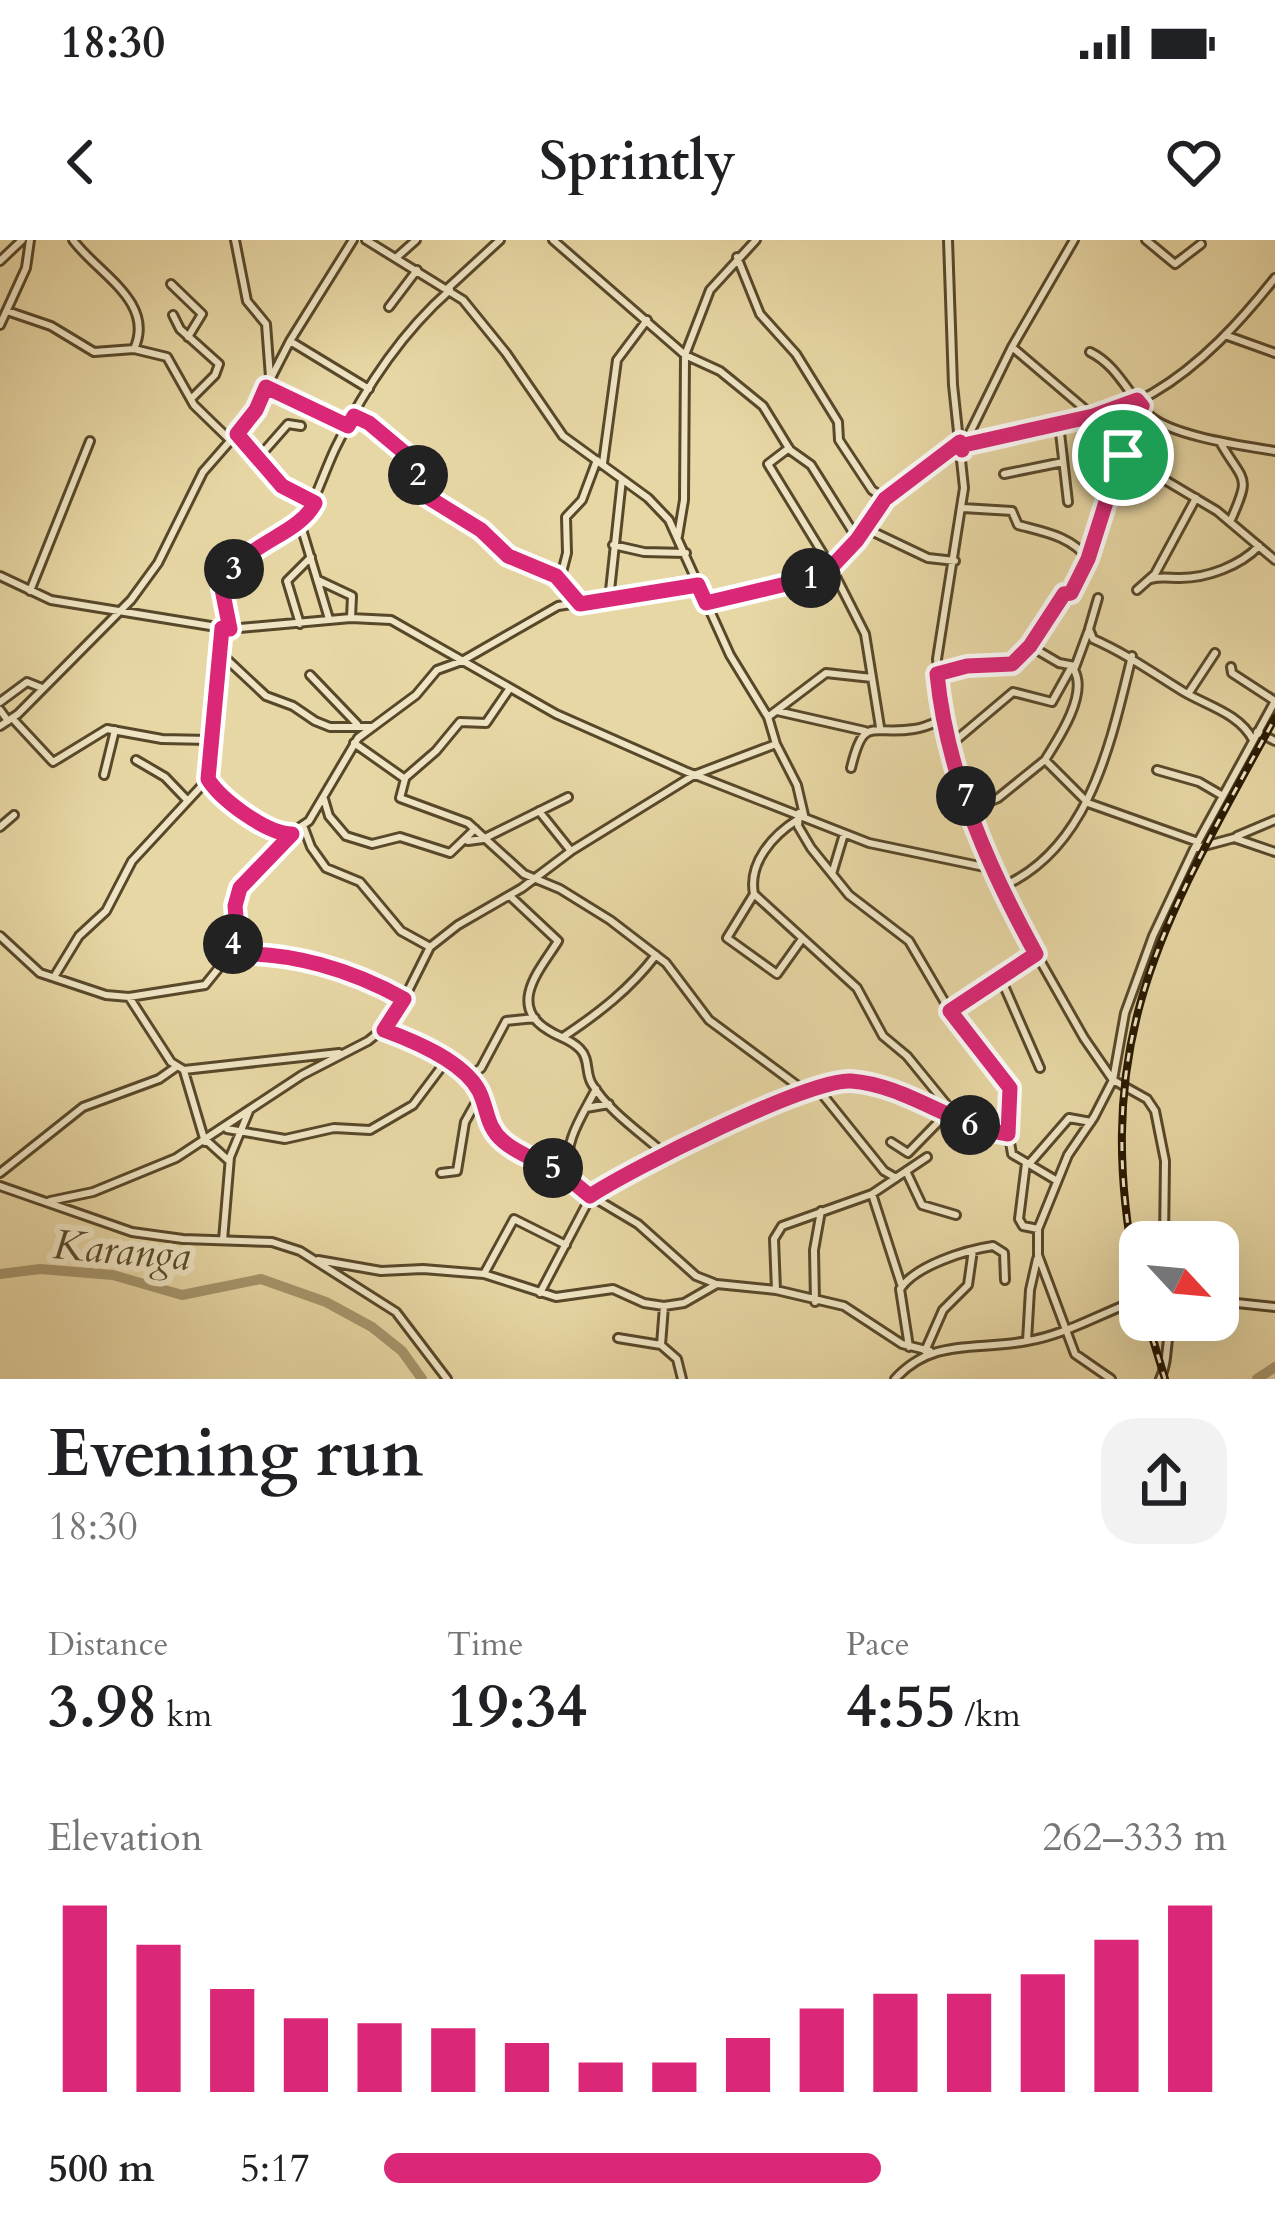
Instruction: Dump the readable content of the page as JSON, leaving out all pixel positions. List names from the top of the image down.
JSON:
{
  "water": ["Karanga"],
  "north": "bottom right",
  "page": {
    "status": "18:30",
    "header": "Sprintly",
    "pins": [
      "2",
      "3",
      "1",
      "7",
      "4",
      "6",
      "5"
    ],
    "heading": ["Evening run", "18:30"],
    "stats": [
      ["Distance", "3.98 km"],
      ["Time", "19:34"],
      ["Pace", "4:55 /km"]
    ],
    "chart": ["Elevation", "262–333 m"],
    "list": [
      {
        "name": "500 m",
        "note": "5:17"
      }
    ]
  }
}
